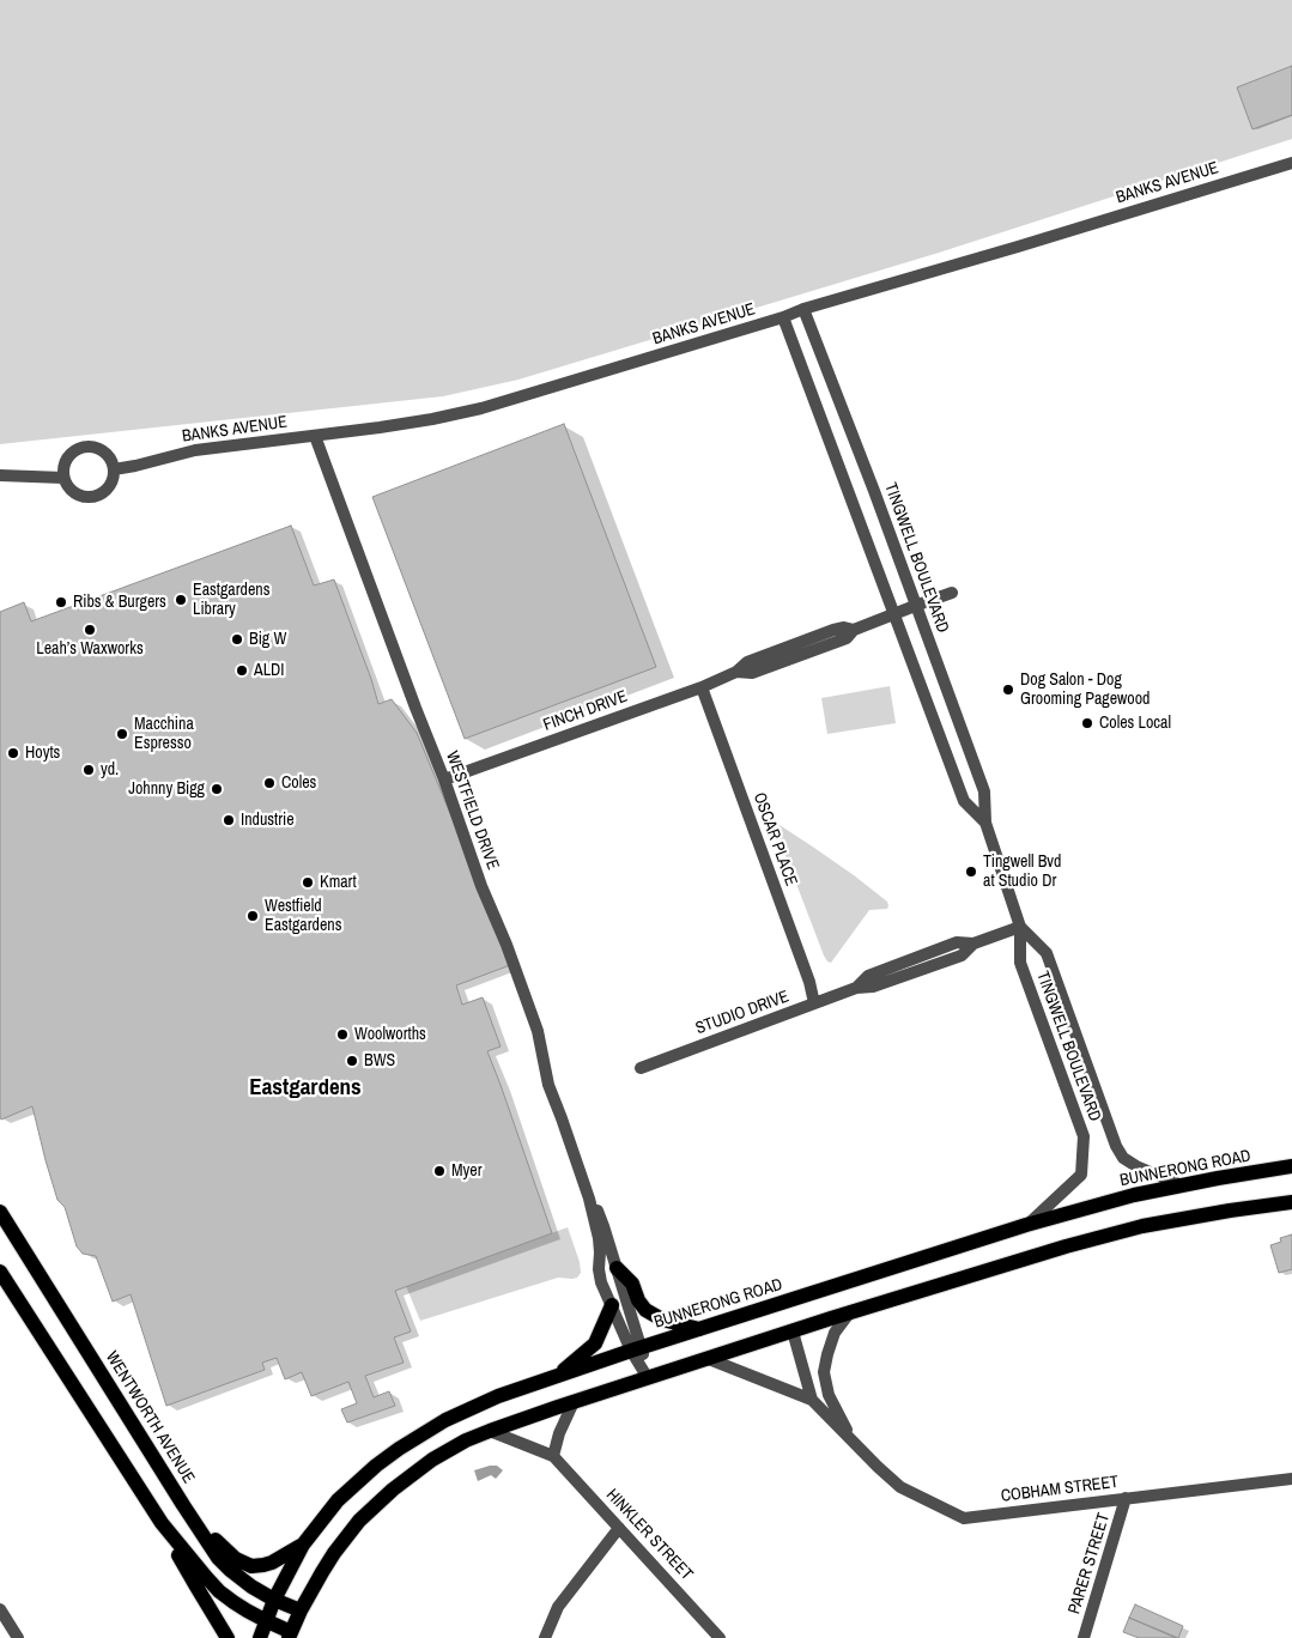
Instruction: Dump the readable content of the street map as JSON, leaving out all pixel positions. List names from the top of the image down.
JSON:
{
  "streets": {
    "main road": ["BUNNERONG ROAD", "WENTWORTH AVENUE"],
    "street": [
      "BANKS AVENUE",
      "TINGWELL BOULEVARD",
      "FINCH DRIVE",
      "WESTFIELD DRIVE",
      "OSCAR PLACE",
      "STUDIO DRIVE",
      "COBHAM STREET",
      "HINKLER STREET",
      "PARER STREET"
    ]
  },
  "crossings": [
    ["BANKS AVENUE", "TINGWELL BOULEVARD"],
    ["BANKS AVENUE", "WESTFIELD DRIVE"],
    ["TINGWELL BOULEVARD", "FINCH DRIVE"],
    ["TINGWELL BOULEVARD", "STUDIO DRIVE"],
    ["TINGWELL BOULEVARD", "BUNNERONG ROAD"],
    ["FINCH DRIVE", "WESTFIELD DRIVE"],
    ["FINCH DRIVE", "OSCAR PLACE"],
    ["WESTFIELD DRIVE", "BUNNERONG ROAD"],
    ["OSCAR PLACE", "STUDIO DRIVE"],
    ["BUNNERONG ROAD", "WENTWORTH AVENUE"],
    ["COBHAM STREET", "PARER STREET"]
  ],
  "districts": ["Eastgardens"],
  "places": [
    "Eastgardens Library",
    "Ribs & Burgers",
    "Leah’s Waxworks",
    "Big W",
    "ALDI",
    "Dog Salon - Dog Grooming Pagewood",
    "Coles Local",
    "Macchina Espresso",
    "Hoyts",
    "yd.",
    "Coles",
    "Johnny Bigg",
    "Industrie",
    "Tingwell Bvd at Studio Dr",
    "Kmart",
    "Westfield Eastgardens",
    "Woolworths",
    "BWS",
    "Myer"
  ]
}
